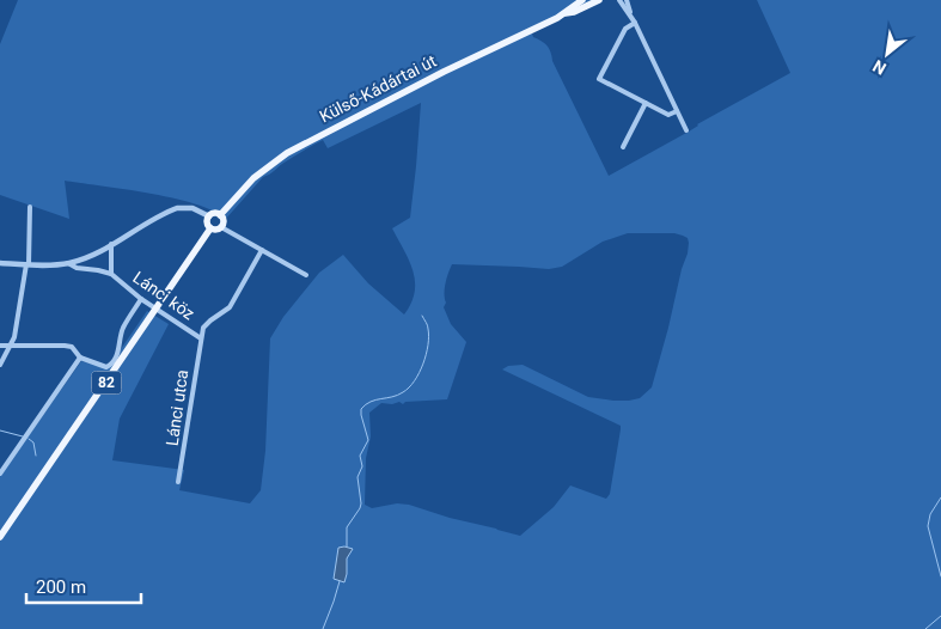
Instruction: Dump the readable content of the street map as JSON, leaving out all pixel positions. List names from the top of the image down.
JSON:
{
  "streets": {
    "main road": ["Külső-Kádártai út", "82"],
    "street": ["Lánci köz", "Lánci utca"]
  },
  "crossings": [
    ["Külső-Kádártai út", "82"],
    ["Lánci köz", "82"],
    ["Lánci köz", "Lánci utca"]
  ],
  "scale_bar": "200 m",
  "north": "bottom left"
}
